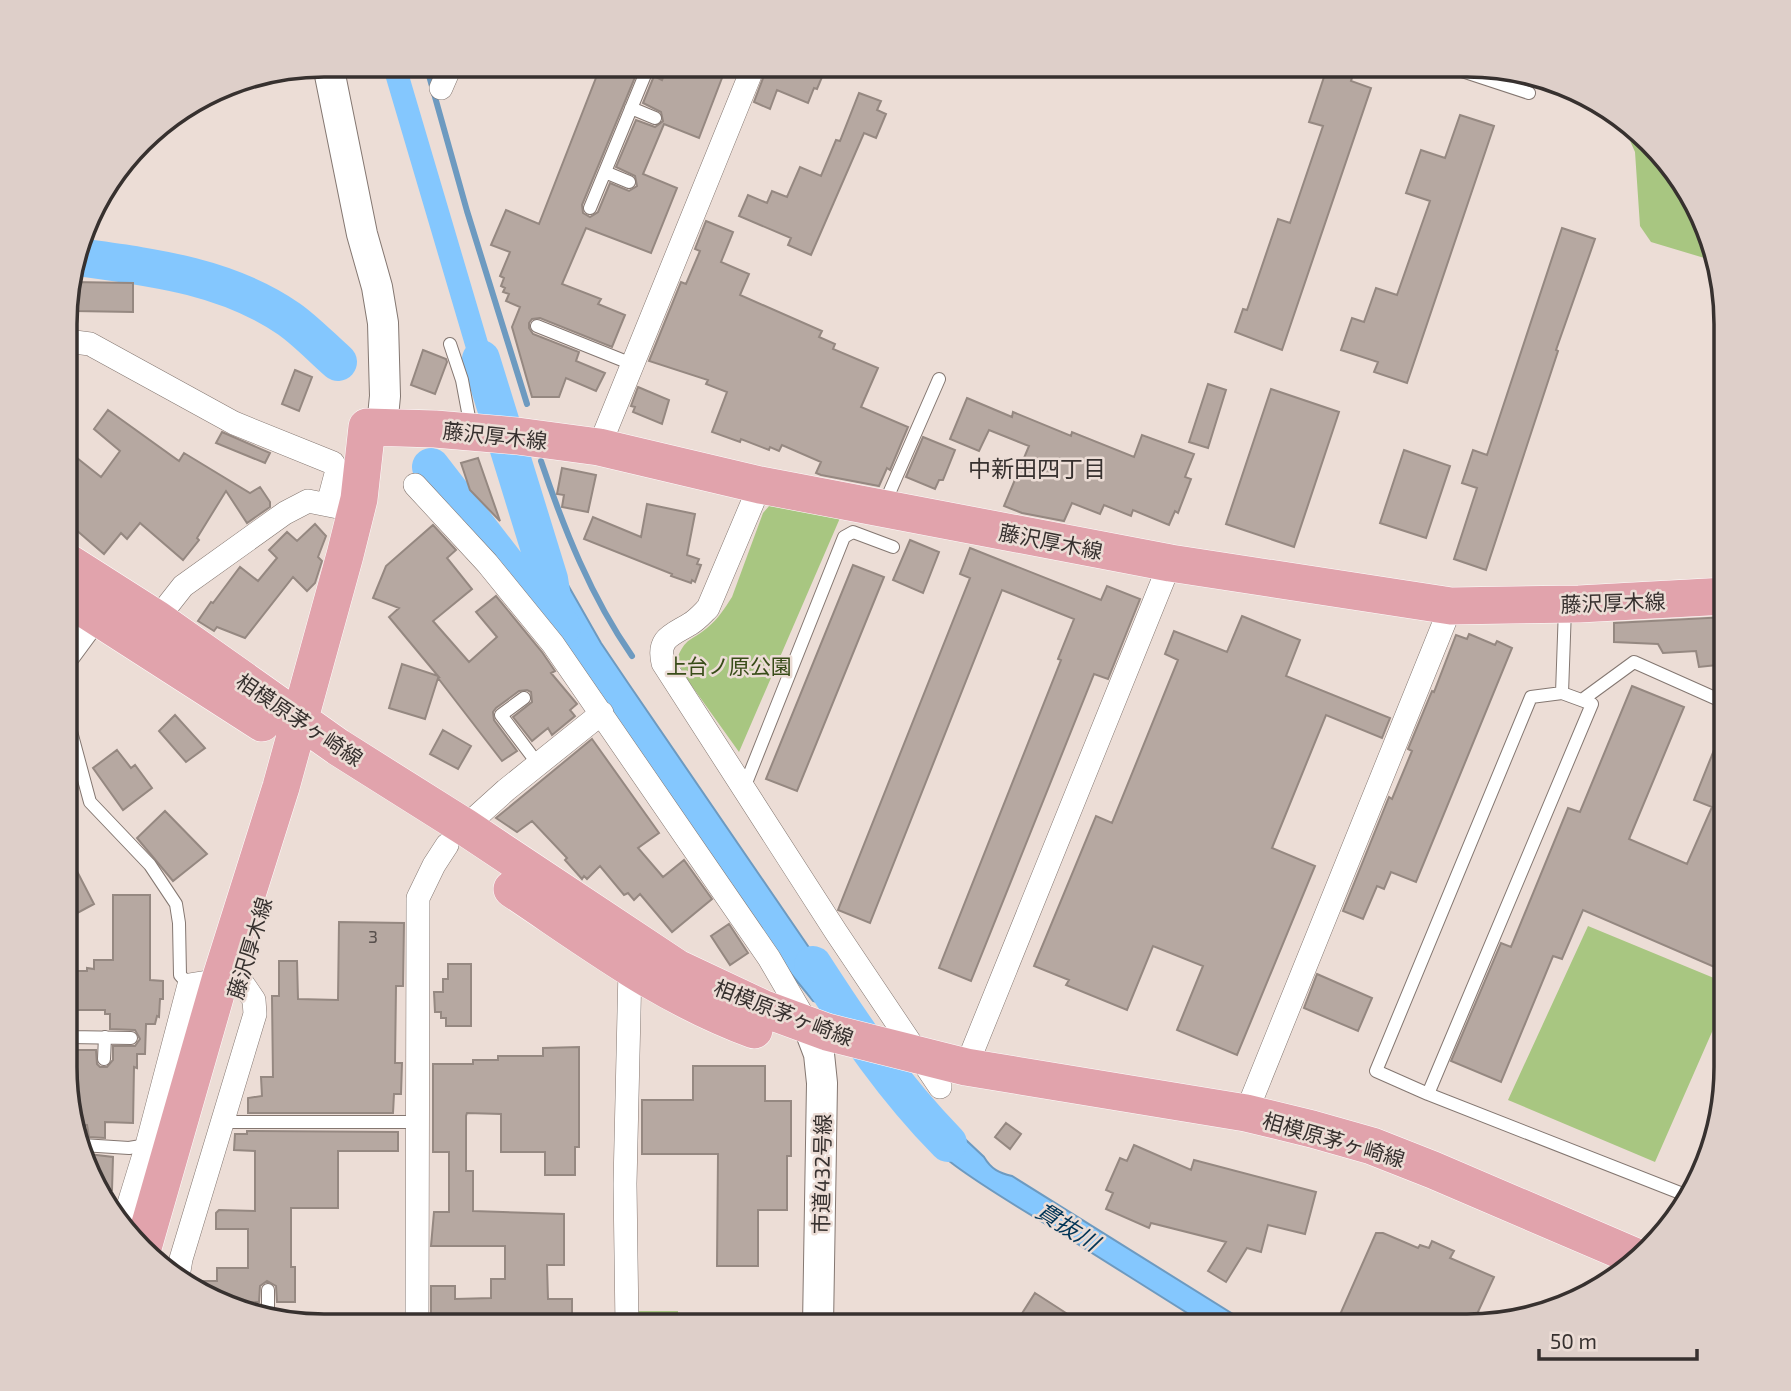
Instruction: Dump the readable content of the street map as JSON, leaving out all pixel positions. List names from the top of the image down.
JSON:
{
  "streets": {
    "main road": ["藤沢厚木線", "相模原茅ヶ崎線"],
    "street": ["市道432号線"]
  },
  "crossings": [
    ["藤沢厚木線", "相模原茅ヶ崎線"],
    ["相模原茅ヶ崎線", "市道432号線"]
  ],
  "districts": ["中新田四丁目"],
  "water": ["貫抜川"],
  "parks": ["上台ノ原公園"],
  "house_numbers": ["3"],
  "scale_bar": "50 m"
}
